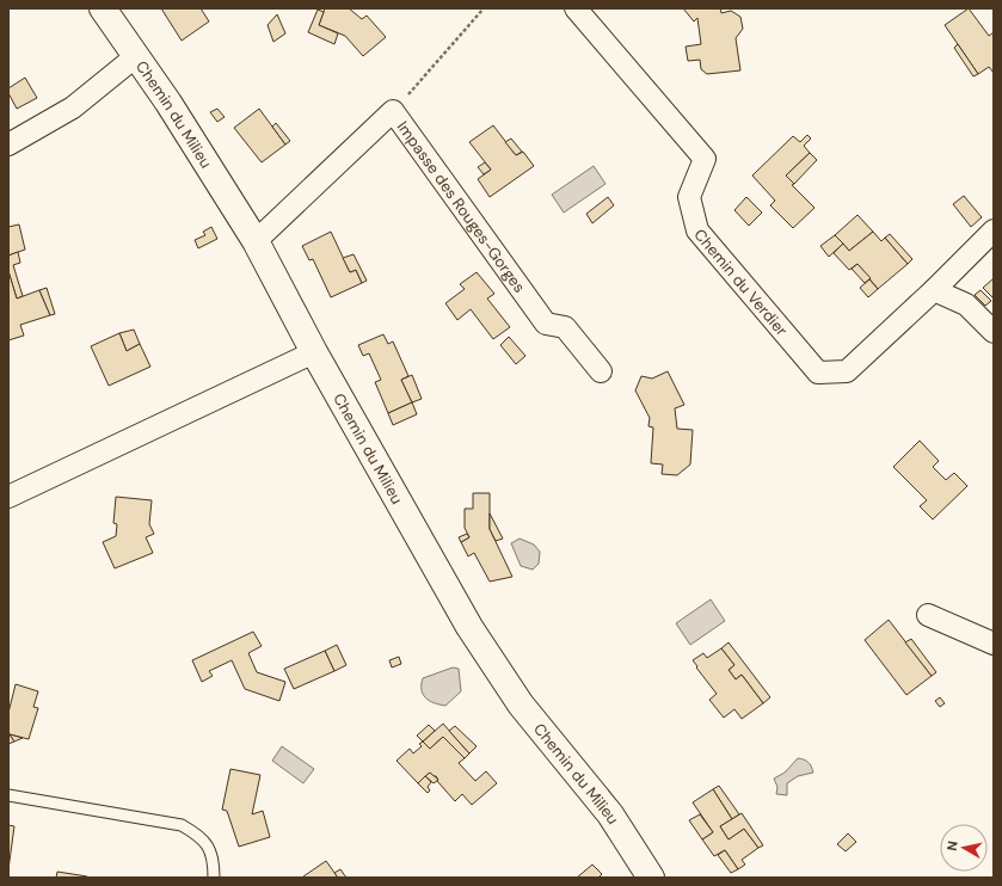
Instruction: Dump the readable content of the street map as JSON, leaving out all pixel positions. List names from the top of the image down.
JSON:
{
  "streets": {
    "street": ["Chemin du Milieu", "Impasse des Rouges-Gorges", "Chemin du Verdier"]
  },
  "crossings": [
    ["Chemin du Milieu", "Impasse des Rouges-Gorges"]
  ],
  "north": "left"
}
